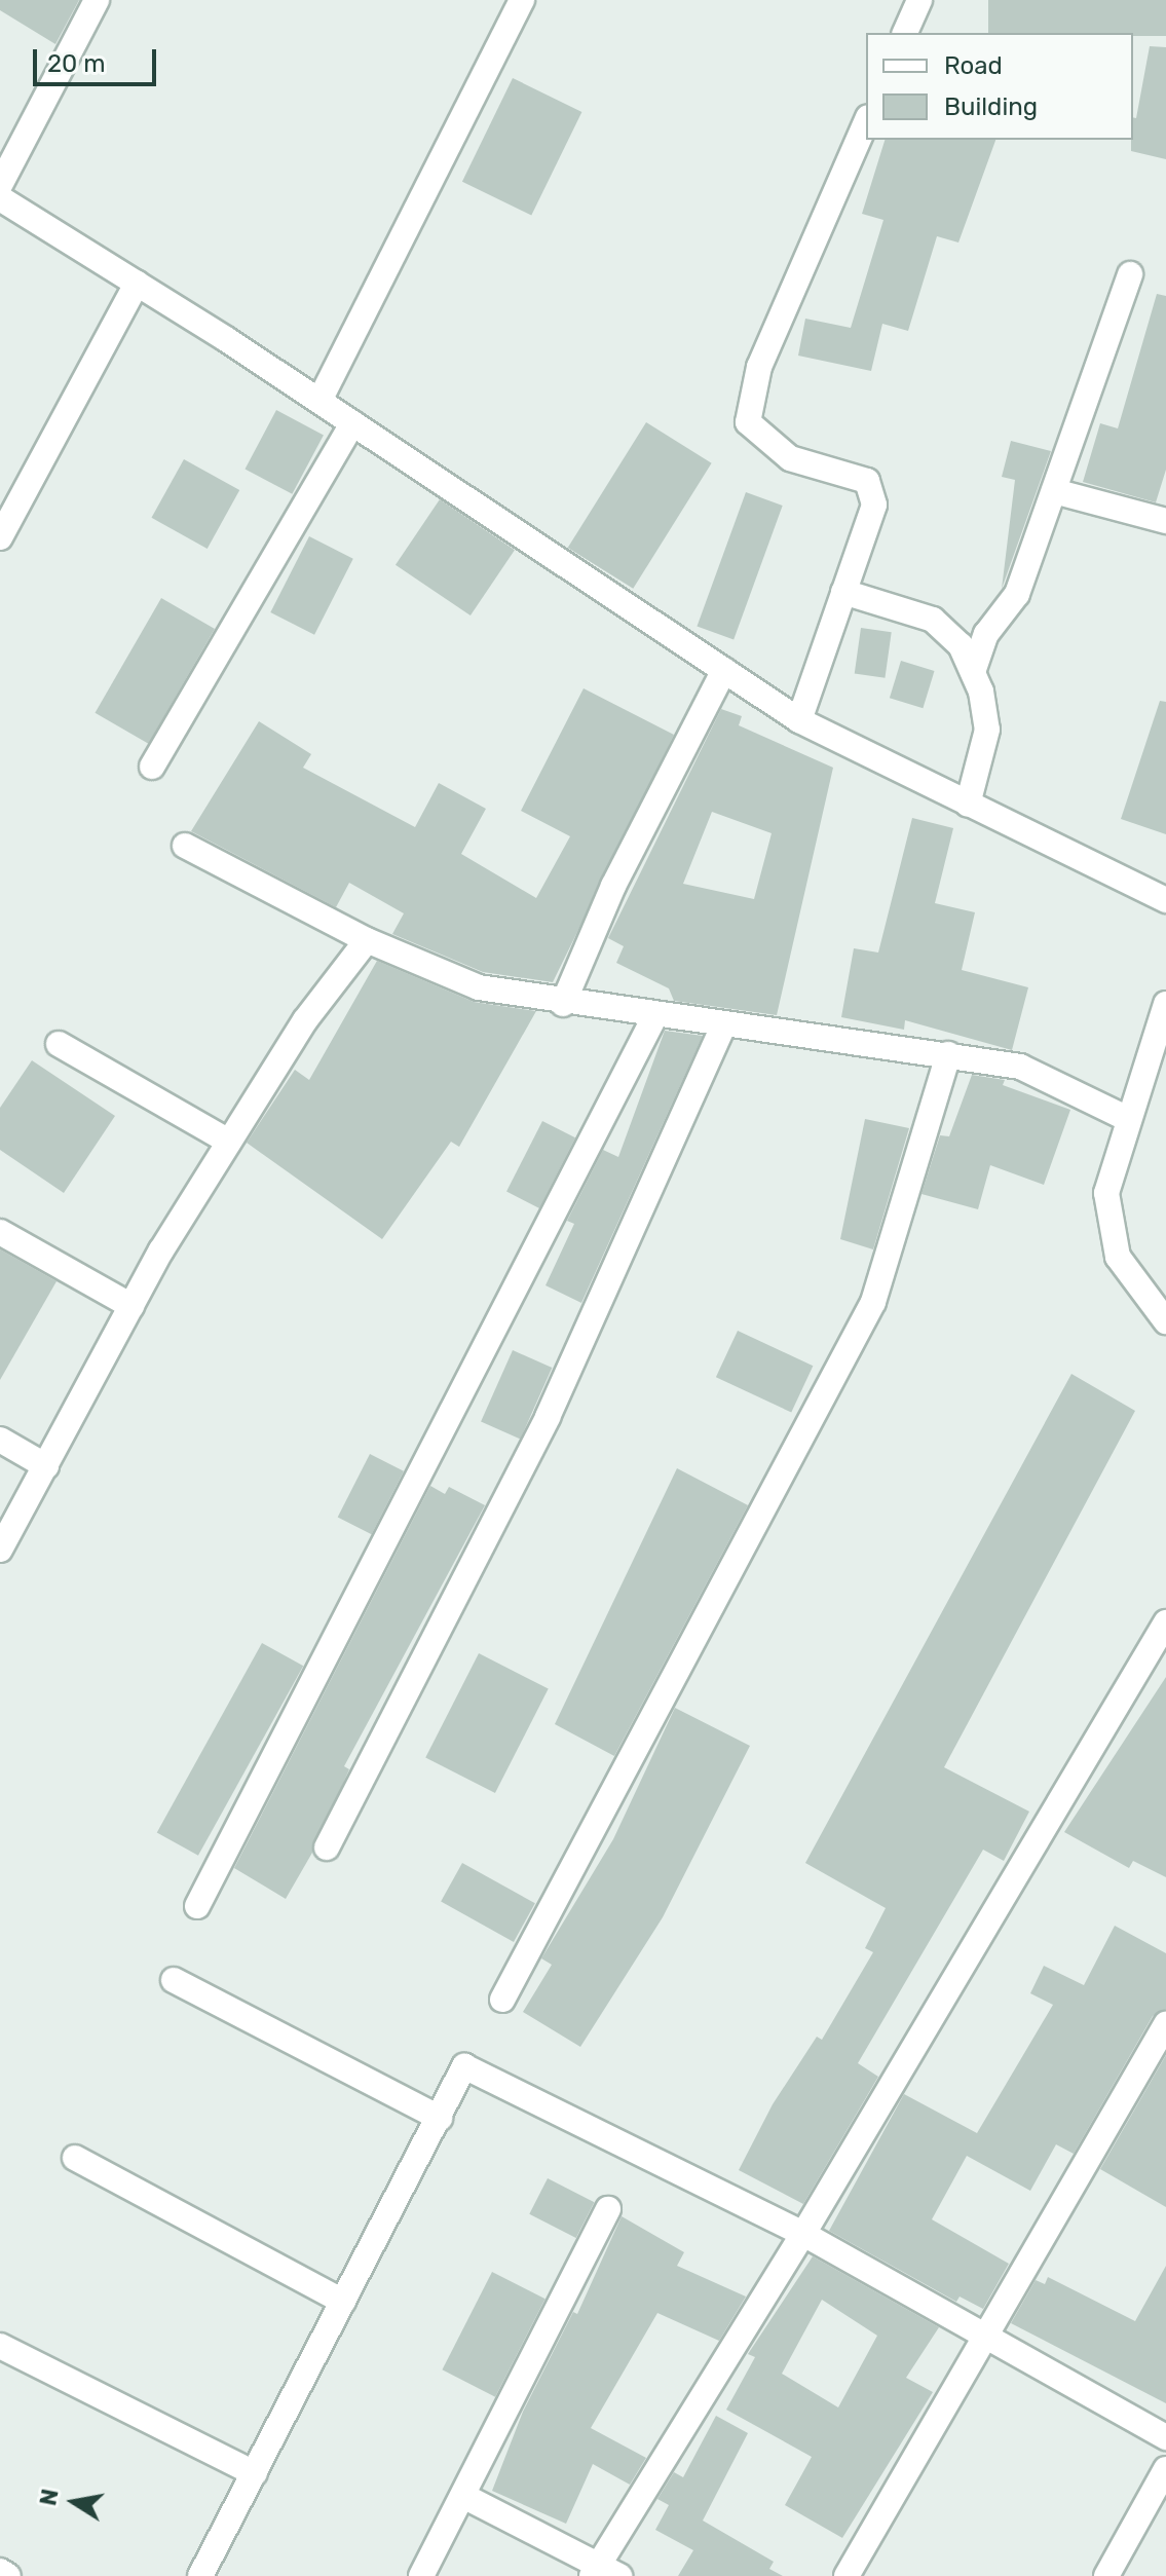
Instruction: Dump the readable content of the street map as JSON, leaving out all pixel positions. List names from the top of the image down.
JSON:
{
  "legend": ["Road", "Building"],
  "scale_bar": "20 m",
  "north": "left"
}
